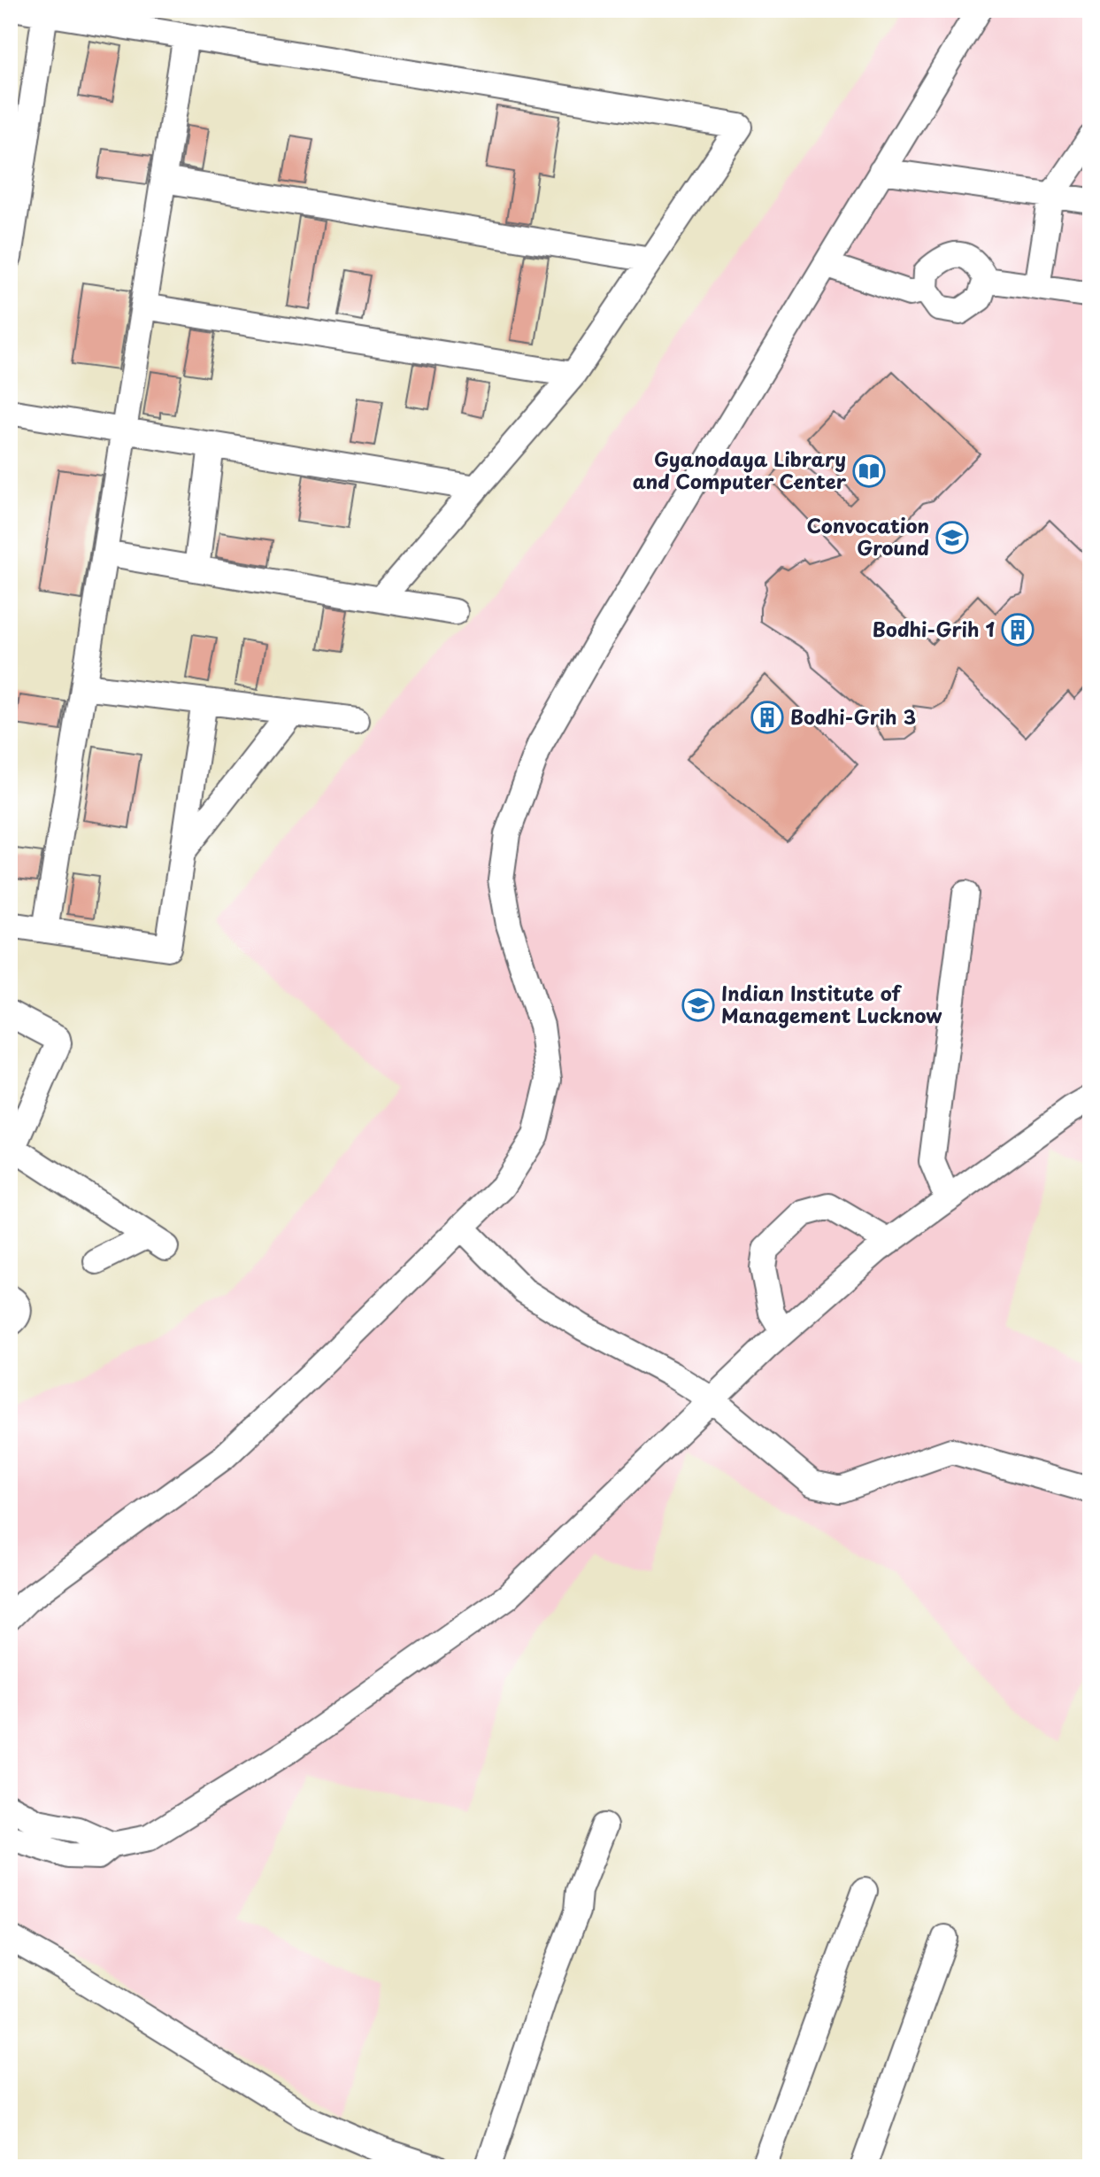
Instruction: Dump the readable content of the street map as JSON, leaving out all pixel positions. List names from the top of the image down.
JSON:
{
  "places": {
    "library": ["Gyanodaya Library and Computer Center"],
    "school or university": ["Convocation Ground", "Indian Institute of Management Lucknow"],
    "building": ["Bodhi-Grih 1", "Bodhi-Grih 3"]
  }
}
